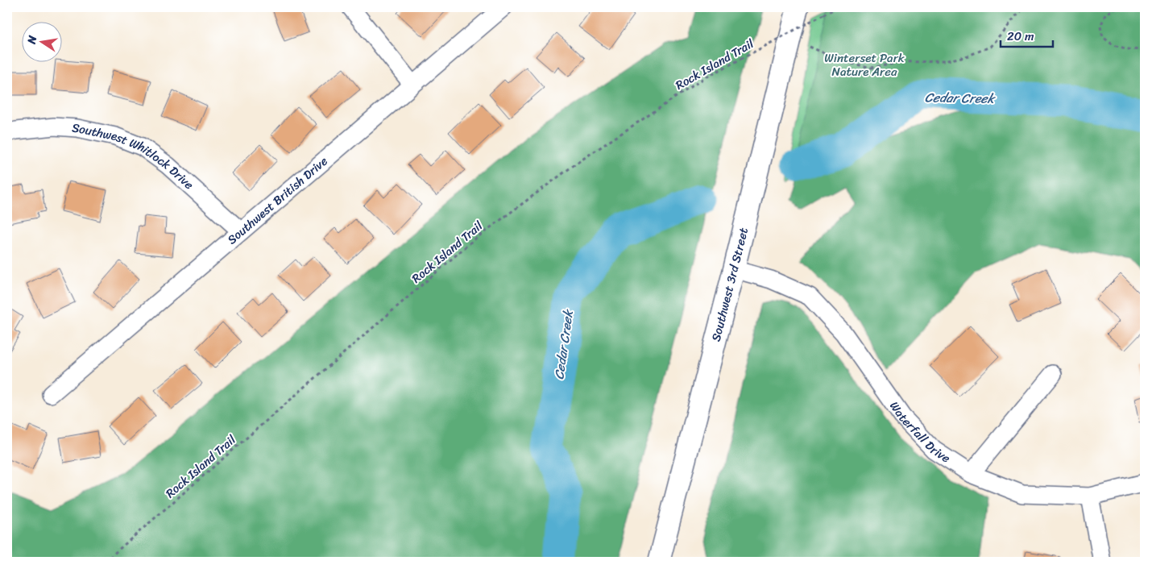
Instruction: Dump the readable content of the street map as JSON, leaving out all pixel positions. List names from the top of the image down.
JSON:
{
  "streets": {
    "main road": ["Southwest 3rd Street"],
    "street": ["Southwest Whitlock Drive", "Southwest British Drive", "Waterfall Drive"],
    "path": ["Rock Island Trail"]
  },
  "crossings": [
    ["Southwest Whitlock Drive", "Southwest British Drive"],
    ["Southwest 3rd Street", "Waterfall Drive"]
  ],
  "water": ["Cedar Creek"],
  "parks": ["Winterset Park Nature Area"],
  "scale_bar": "20 m",
  "north": "left"
}
